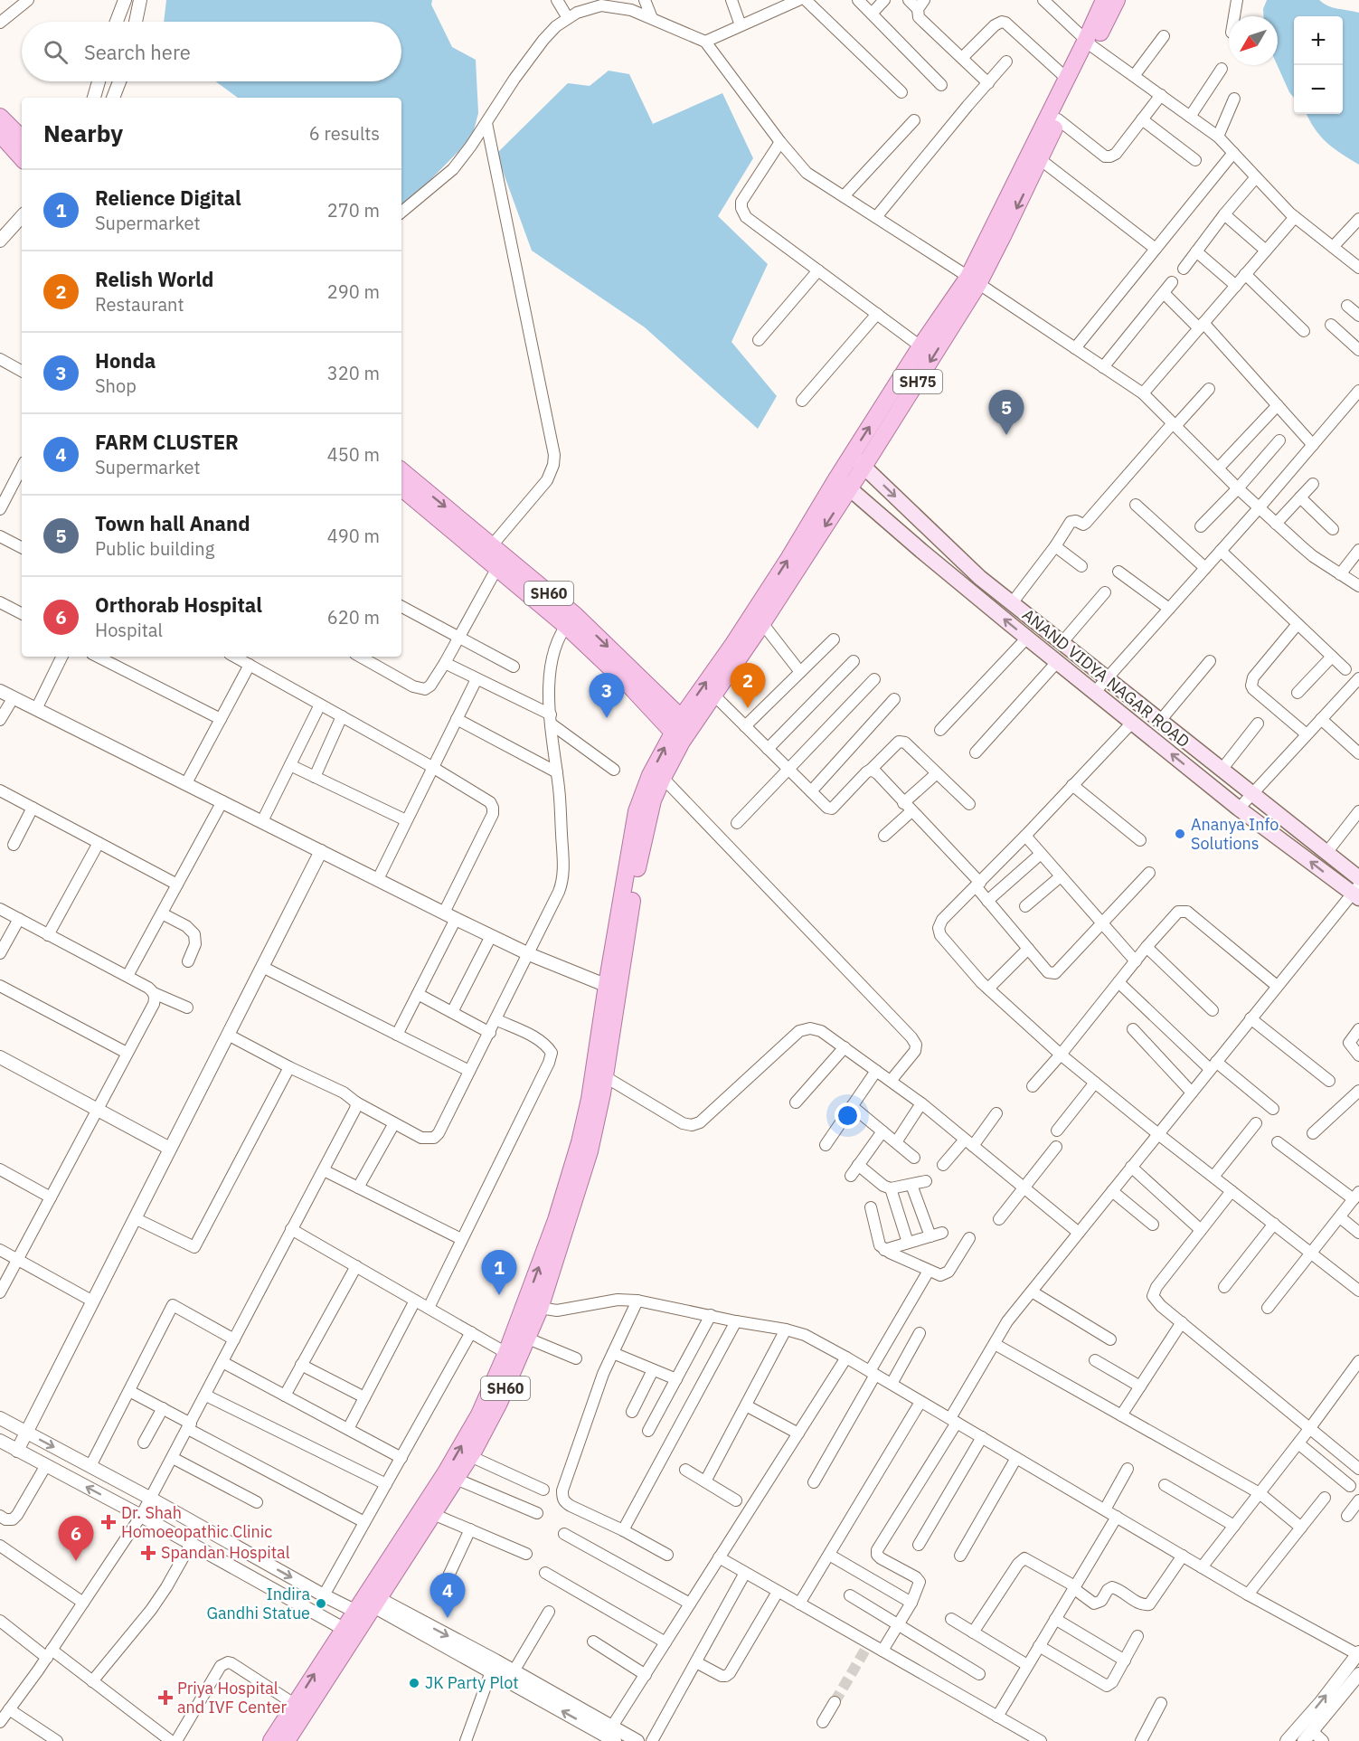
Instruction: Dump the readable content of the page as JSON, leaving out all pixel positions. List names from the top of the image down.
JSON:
{
  "streets": {
    "main road": ["SH75", "SH60", "ANAND VIDYA NAGAR ROAD"]
  },
  "crossings": [
    ["SH75", "SH60"],
    ["SH75", "ANAND VIDYA NAGAR ROAD"]
  ],
  "places": {
    "other": ["Ananya Info Solutions", "Indira Gandhi Statue", "JK Party Plot"],
    "health": ["Dr. Shah Homoeopathic Clinic", "Spandan Hospital", "Priya Hospital and IVF Center"]
  },
  "north": "bottom left",
  "page": {
    "map_buttons": ["+", "−"],
    "search": "Search here",
    "heading": ["Nearby", "6 results"],
    "list": [
      {
        "mark": "1",
        "name": "Relience Digital",
        "note": "Supermarket",
        "value": "270 m"
      },
      {
        "mark": "2",
        "name": "Relish World",
        "note": "Restaurant",
        "value": "290 m"
      },
      {
        "mark": "3",
        "name": "Honda",
        "note": "Shop",
        "value": "320 m"
      },
      {
        "mark": "4",
        "name": "FARM CLUSTER",
        "note": "Supermarket",
        "value": "450 m"
      },
      {
        "mark": "5",
        "name": "Town hall Anand",
        "note": "Public building",
        "value": "490 m"
      },
      {
        "mark": "6",
        "name": "Orthorab Hospital",
        "note": "Hospital",
        "value": "620 m"
      }
    ],
    "pins": [
      "5",
      "2",
      "3",
      "1",
      "6",
      "4"
    ]
  }
}
